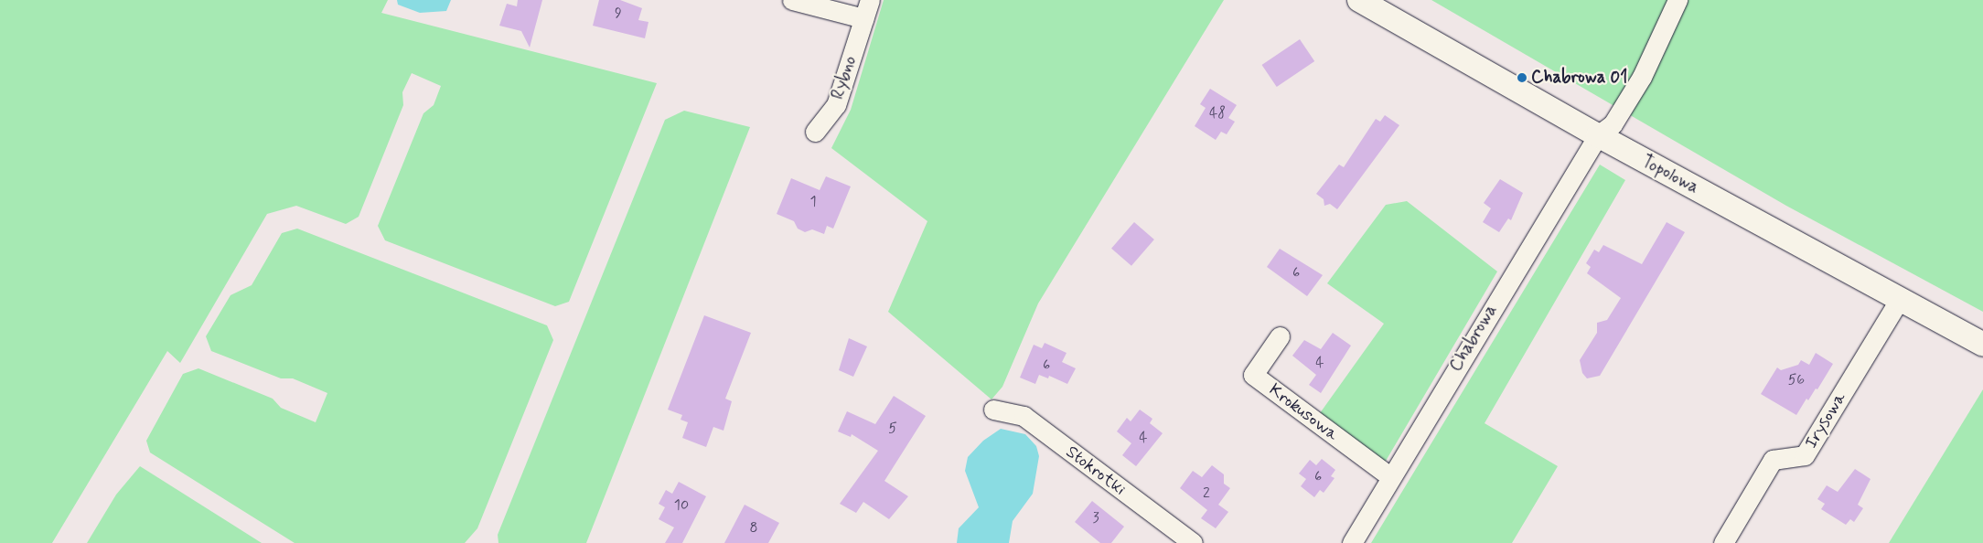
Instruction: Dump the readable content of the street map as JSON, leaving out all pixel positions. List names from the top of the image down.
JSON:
{
  "streets": {
    "street": [
      "Rybno",
      "Topolowa",
      "Chabrowa",
      "Krokusowa",
      "Irysowa",
      "Stokrotki"
    ]
  },
  "crossings": [
    ["Topolowa", "Chabrowa"],
    ["Topolowa", "Irysowa"],
    ["Chabrowa", "Krokusowa"]
  ],
  "places": ["Chabrowa 01"],
  "house_numbers": [
    "9",
    "48",
    "1",
    "6",
    "4",
    "6",
    "56",
    "5",
    "4",
    "6",
    "2",
    "10",
    "3",
    "8"
  ]
}
